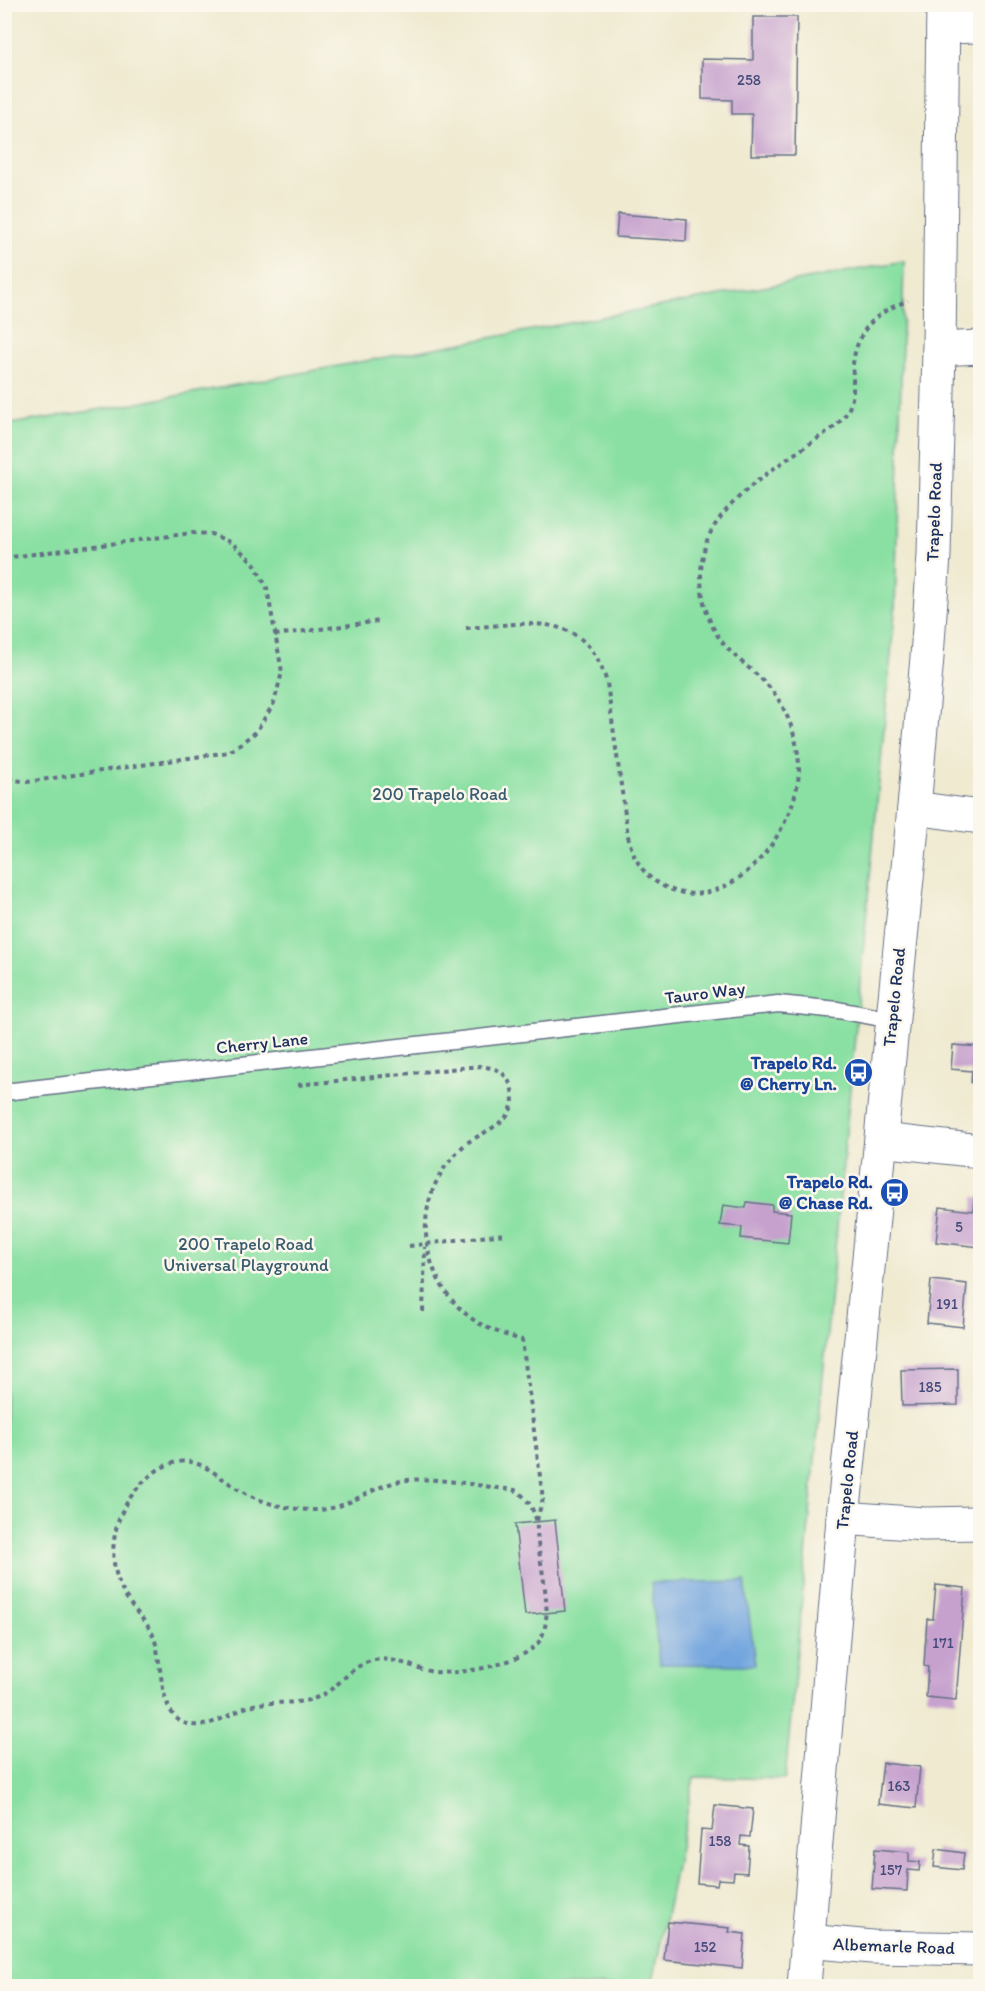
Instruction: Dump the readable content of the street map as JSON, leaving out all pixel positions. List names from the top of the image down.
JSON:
{
  "streets": {
    "main road": ["Trapelo Road", "Albemarle Road"],
    "lane": ["Tauro Way", "Cherry Lane"]
  },
  "crossings": [
    ["Trapelo Road", "Tauro Way"],
    ["Trapelo Road", "Albemarle Road"],
    ["Tauro Way", "Cherry Lane"]
  ],
  "parks": ["200 Trapelo Road", "200 Trapelo Road Universal Playground"],
  "places": {
    "bus stop": ["Trapelo Rd. @ Cherry Ln.", "Trapelo Rd. @ Chase Rd."]
  },
  "house_numbers": [
    "258",
    "5",
    "191",
    "185",
    "171",
    "163",
    "158",
    "157",
    "152"
  ]
}
